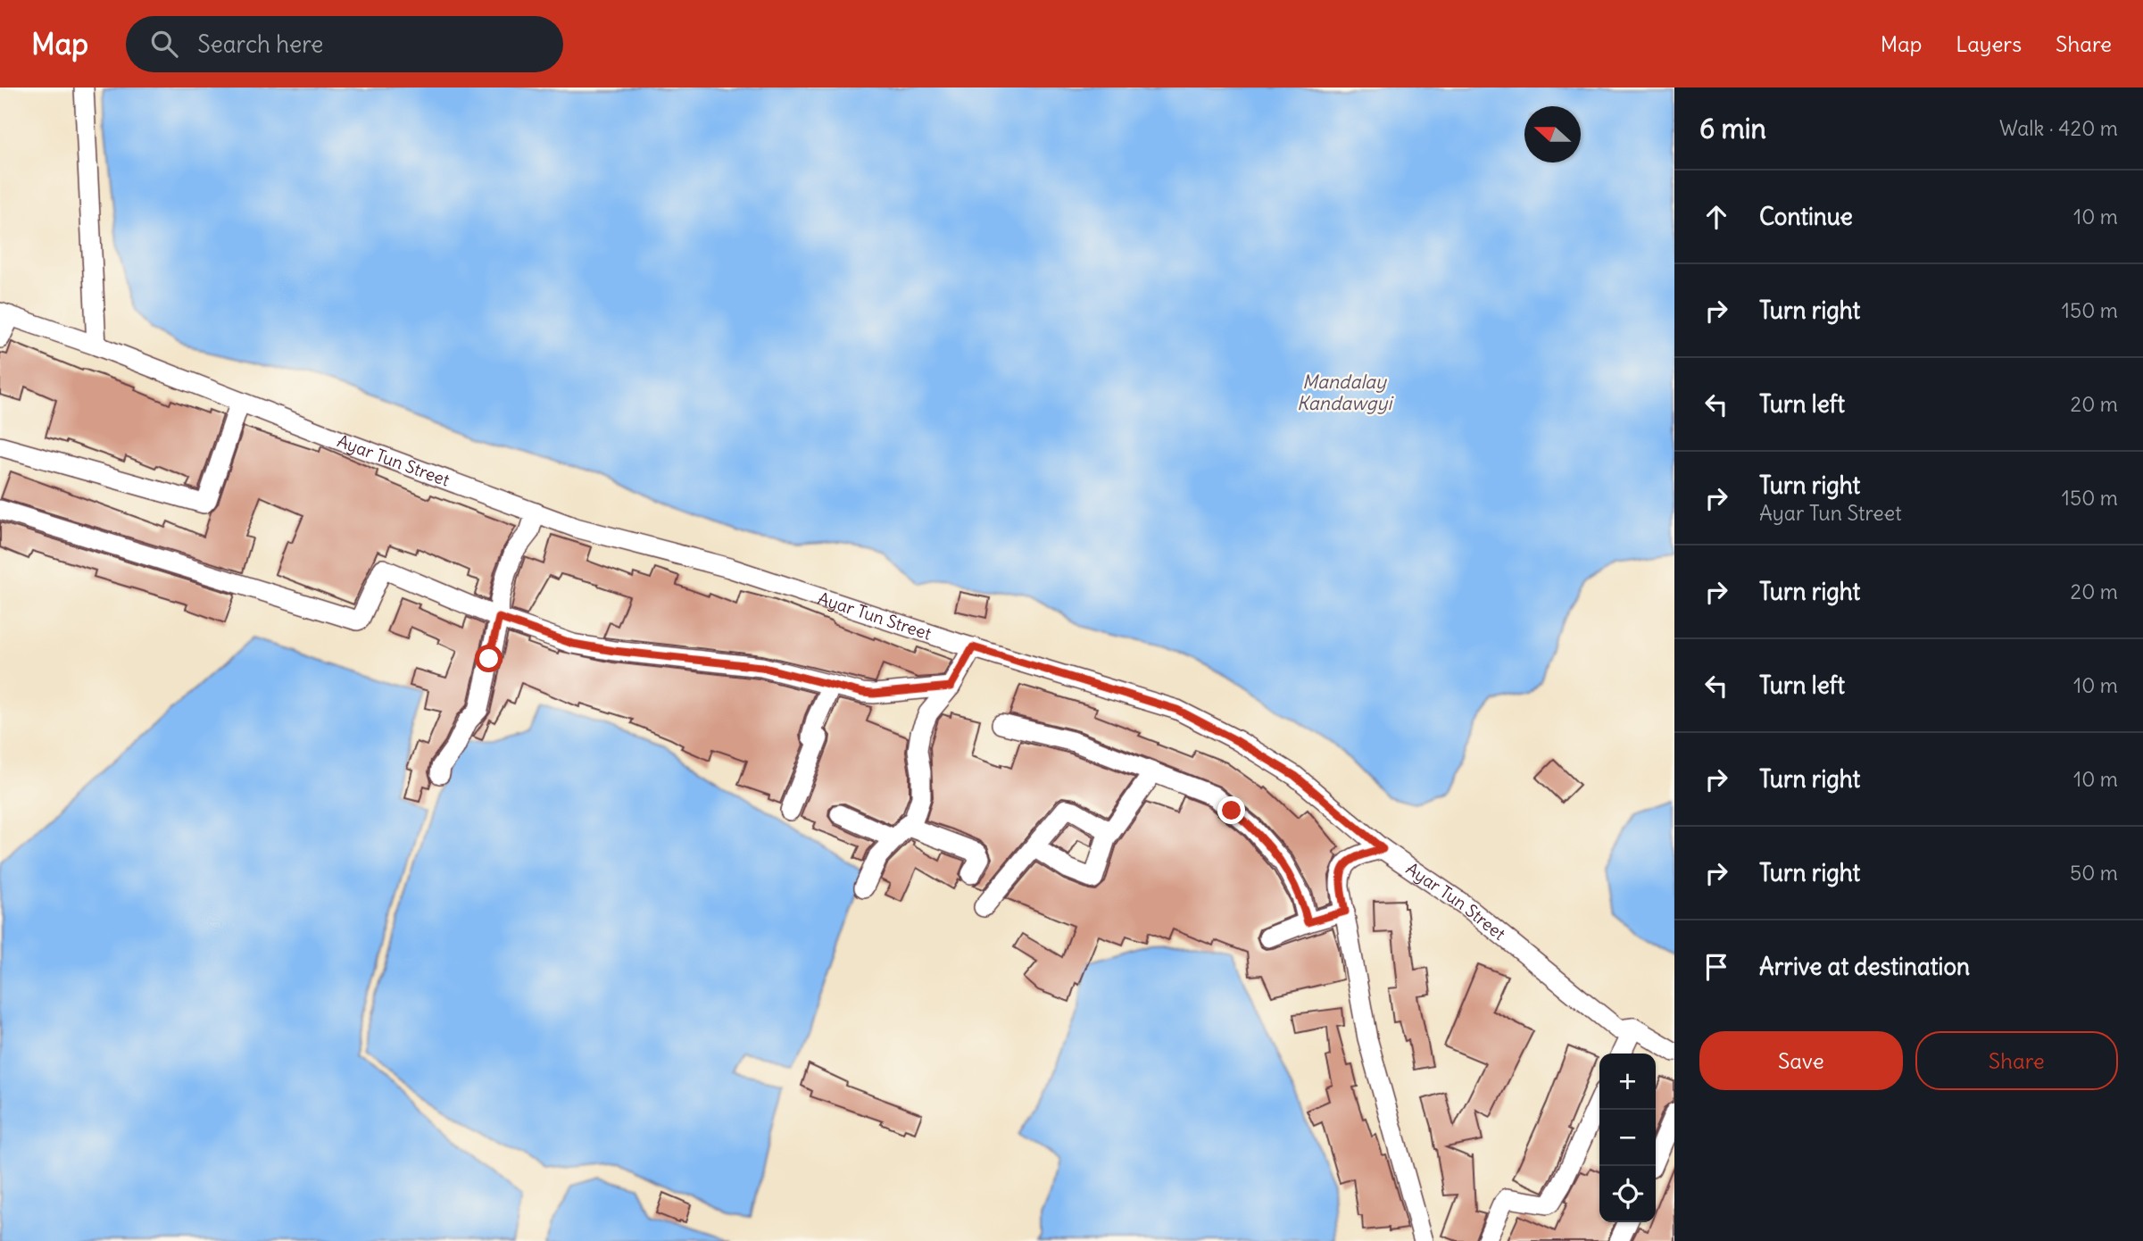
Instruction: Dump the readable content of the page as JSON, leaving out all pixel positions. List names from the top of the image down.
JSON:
{
  "streets": {
    "street": ["Ayar Tun Street"]
  },
  "water": ["Mandalay Kandawgyi"],
  "north": "left",
  "page": {
    "header": "Map",
    "search": "Search here",
    "nav": ["Map", "Layers", "Share"],
    "heading": ["6 min", "Walk · 420 m"],
    "list": [
      ["Continue", "10 m"],
      ["Turn right", "150 m"],
      ["Turn left", "20 m"],
      ["Turn right", "Ayar Tun Street", "150 m"],
      ["Turn right", "20 m"],
      ["Turn left", "10 m"],
      ["Turn right", "10 m"],
      ["Turn right", "50 m"],
      "Arrive at destination"
    ],
    "buttons": ["Save", "Share"],
    "map_buttons": ["+", "−"]
  }
}
